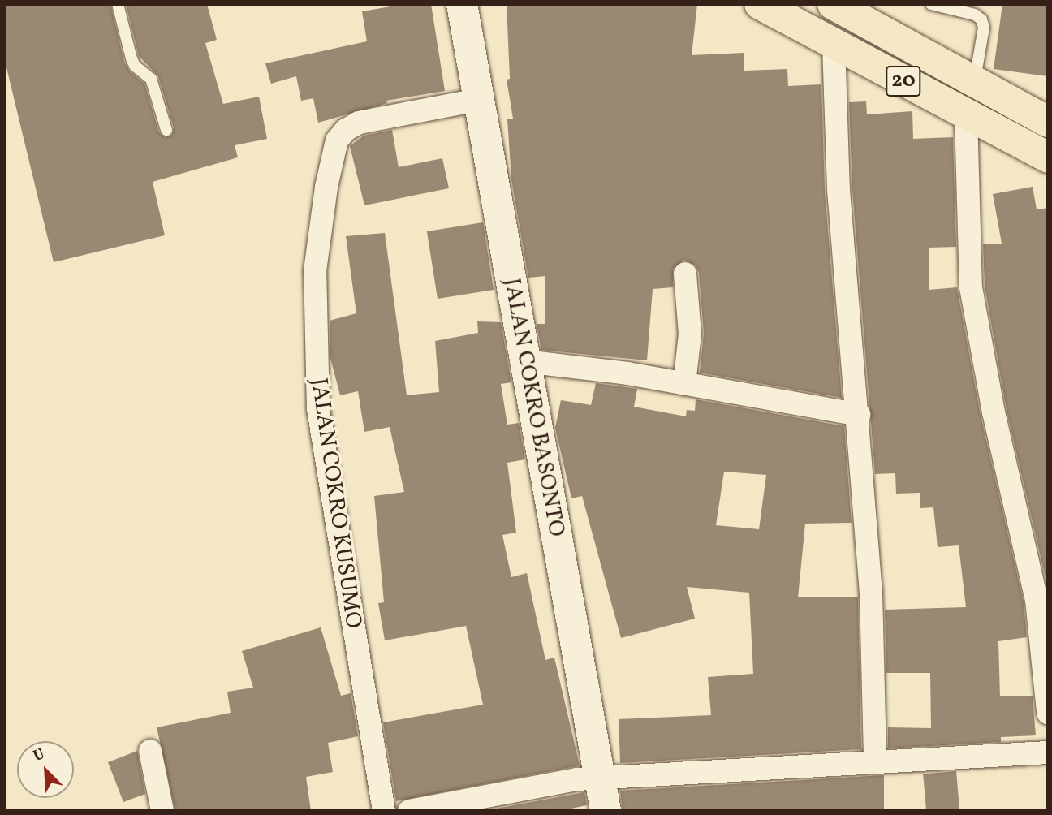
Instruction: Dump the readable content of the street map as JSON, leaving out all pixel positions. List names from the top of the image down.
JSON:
{
  "streets": {
    "highway": ["20"],
    "street": ["JALAN COKRO BASONTO", "JALAN COKRO KUSUMO"]
  },
  "crossings": [
    ["JALAN COKRO BASONTO", "JALAN COKRO KUSUMO"]
  ],
  "north": "top left"
}
